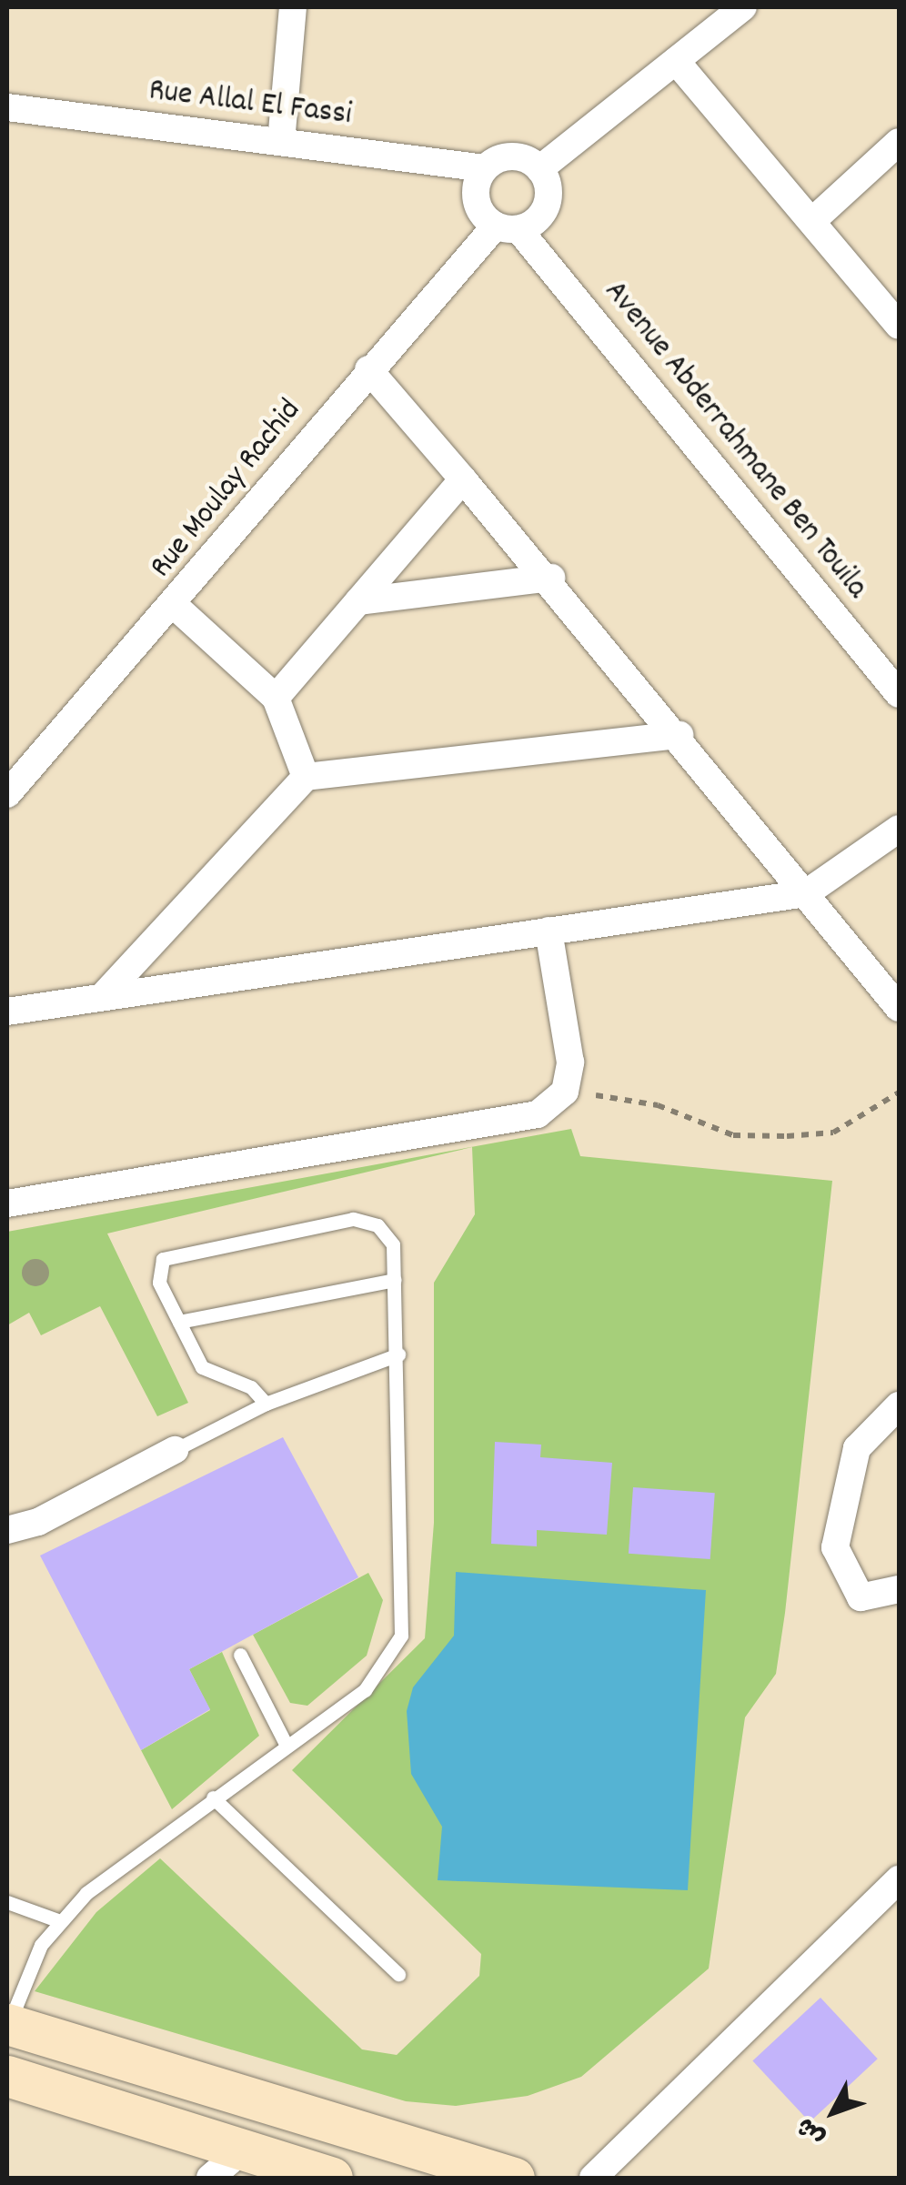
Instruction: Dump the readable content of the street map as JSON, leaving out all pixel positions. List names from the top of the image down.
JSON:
{
  "streets": {
    "street": ["Rue Allal El Fassi", "Avenue Abderrahmane Ben Touila", "Rue Moulay Rachid"]
  },
  "crossings": [
    ["Rue Allal El Fassi", "Avenue Abderrahmane Ben Touila"],
    ["Rue Allal El Fassi", "Rue Moulay Rachid"],
    ["Avenue Abderrahmane Ben Touila", "Rue Moulay Rachid"]
  ],
  "north": "bottom left"
}
